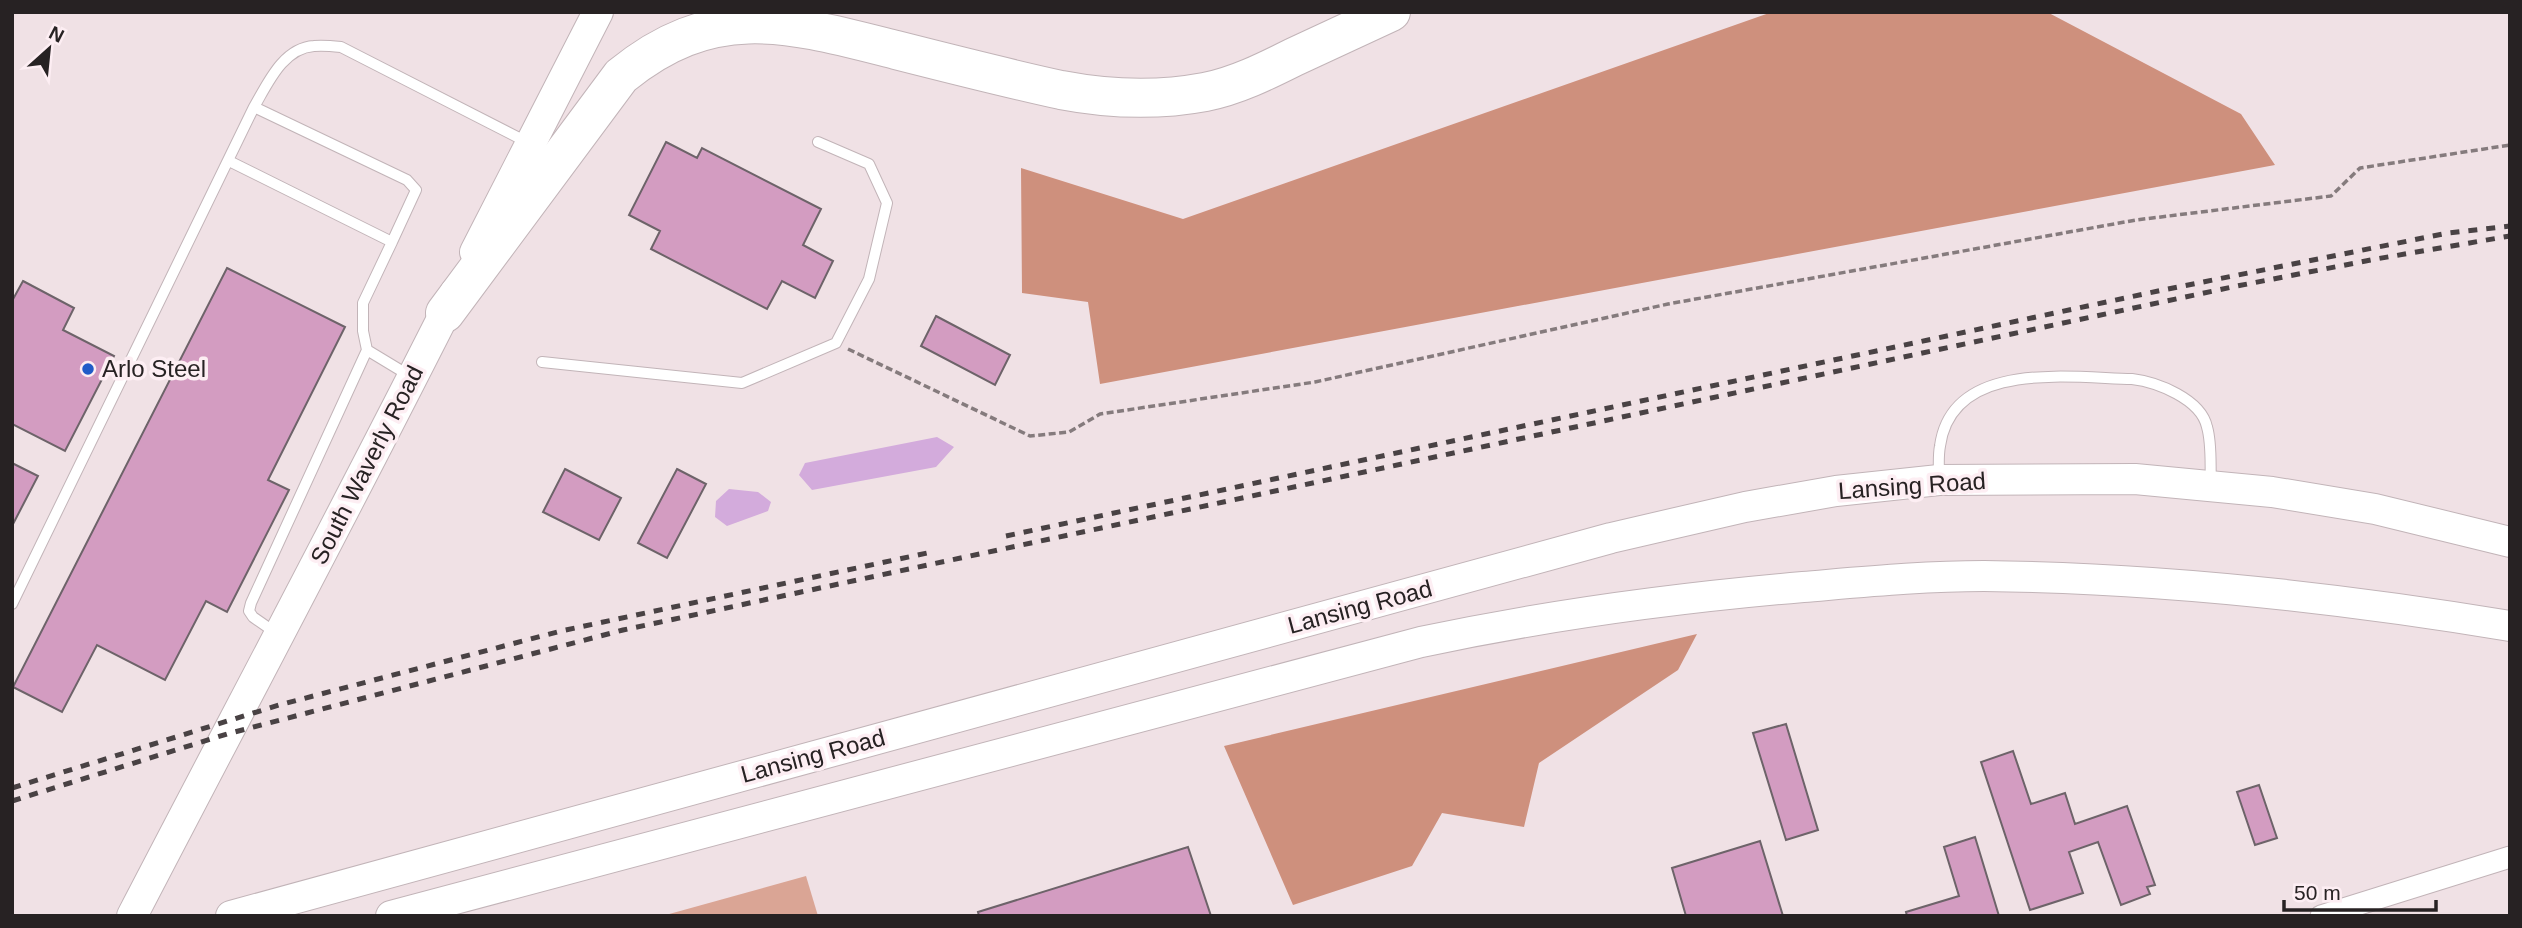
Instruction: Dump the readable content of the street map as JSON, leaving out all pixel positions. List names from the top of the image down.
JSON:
{
  "streets": {
    "main road": ["South Waverly Road", "Lansing Road"]
  },
  "places": ["Arlo Steel"],
  "scale_bar": "50 m",
  "north": "top right"
}
